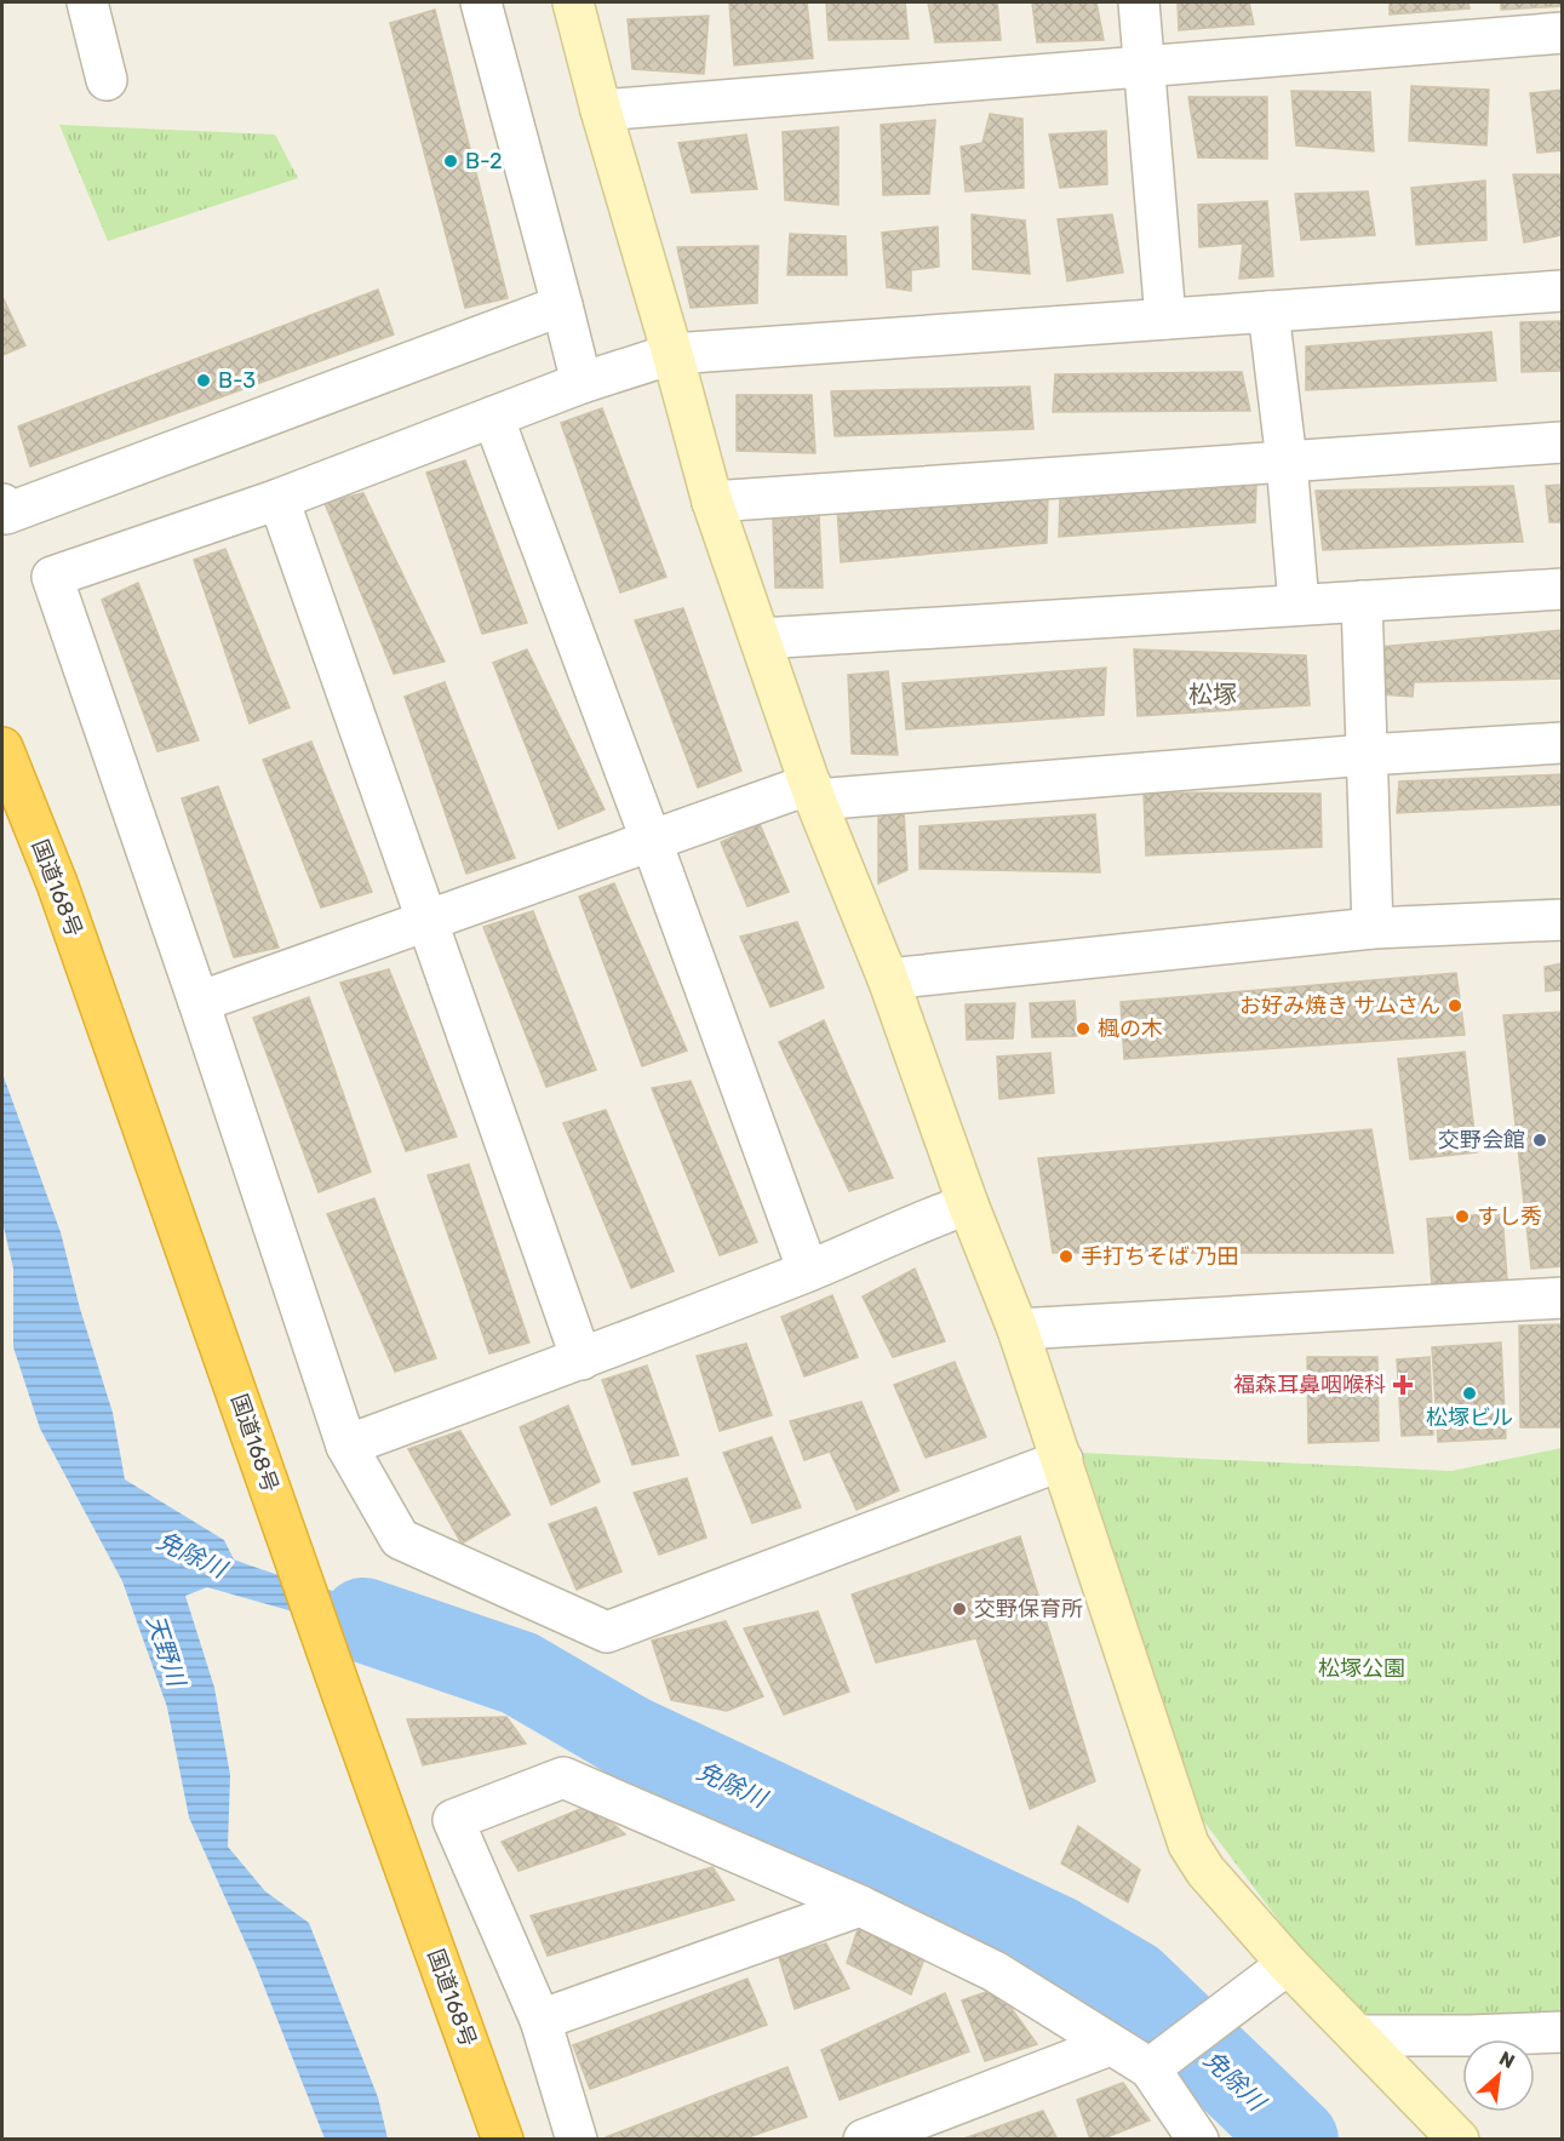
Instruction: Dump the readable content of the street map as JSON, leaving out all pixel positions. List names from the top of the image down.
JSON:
{
  "streets": {
    "highway": ["国道168号"]
  },
  "districts": ["松塚"],
  "water": ["免除川", "天野川"],
  "parks": ["松塚公園"],
  "places": {
    "other": [
      "B-2",
      "B-3",
      "お好み焼き サムさん",
      "楓の木",
      "交野会館",
      "すし秀",
      "手打ちそば 乃田",
      "松塚ビル",
      "交野保育所"
    ],
    "health": ["福森耳鼻咽喉科"]
  },
  "north": "top right"
}
